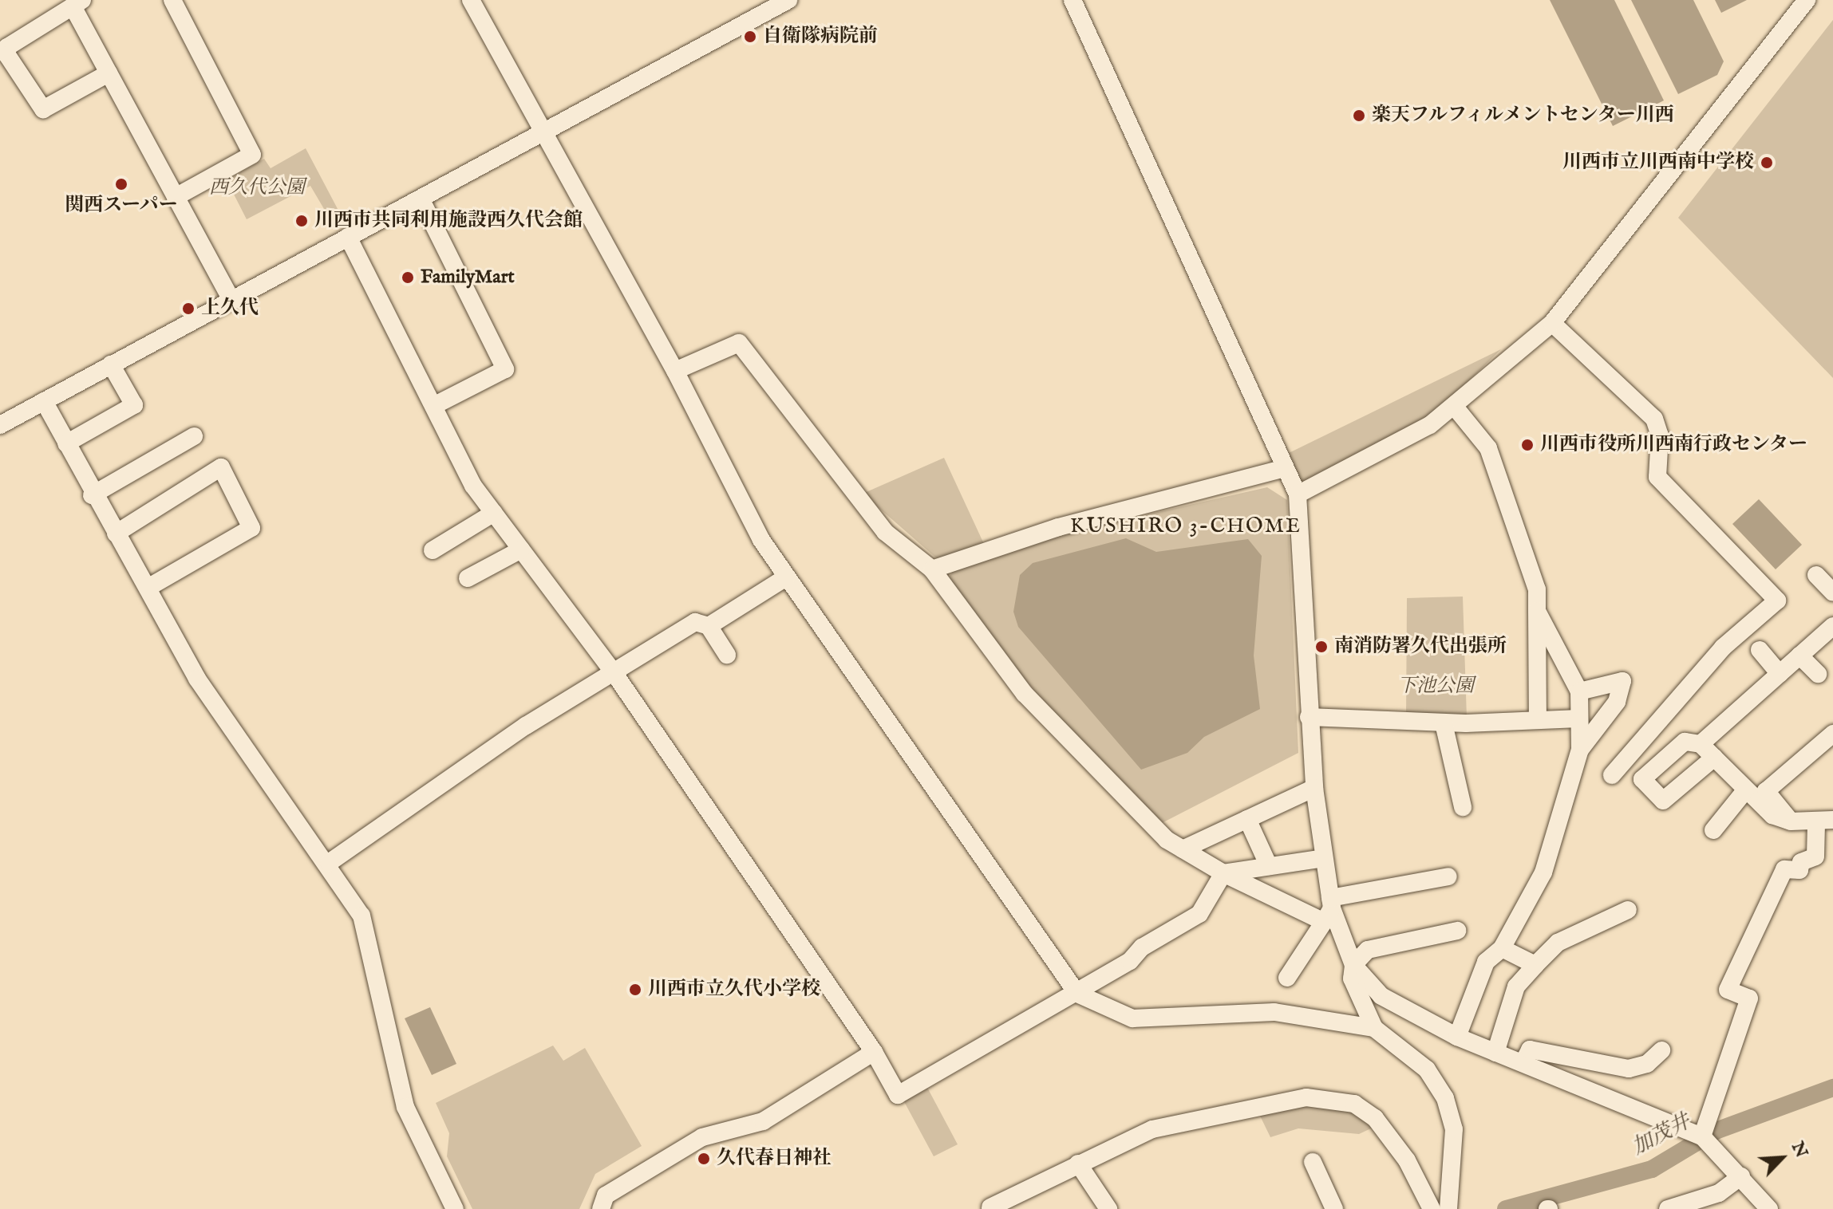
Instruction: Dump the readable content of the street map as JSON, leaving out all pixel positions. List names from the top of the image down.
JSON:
{
  "districts": ["KUSHIRO 3-CHOME"],
  "water": ["加茂井"],
  "parks": ["西久代公園", "下池公園"],
  "places": [
    "自衛隊病院前",
    "楽天フルフィルメントセンター川西",
    "川西市立川西南中学校",
    "関西スーパー",
    "川西市共同利用施設西久代会館",
    "FamilyMart",
    "上久代",
    "川西市役所川西南行政センター",
    "南消防署久代出張所",
    "川西市立久代小学校",
    "久代春日神社"
  ],
  "north": "top right"
}
